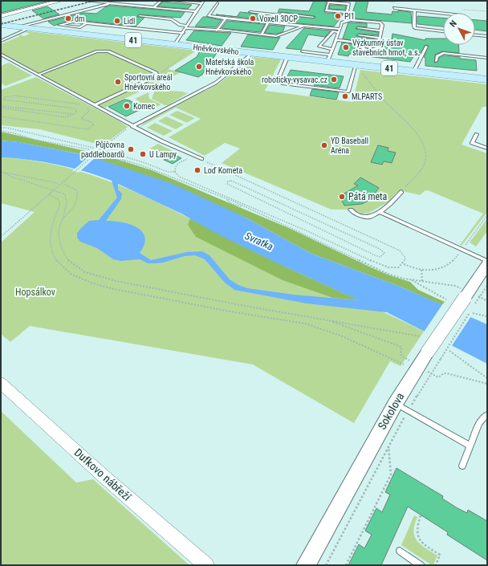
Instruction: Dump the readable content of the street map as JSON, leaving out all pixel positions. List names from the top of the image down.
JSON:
{
  "streets": {
    "main road": ["41", "Hněvkovského"],
    "street": ["Sokolova", "Dufkovo nábřeží"]
  },
  "water": ["Svratka"],
  "parks": ["Hopsálkov"],
  "places": [
    "PI1",
    "dm",
    "Voxell 3DCP",
    "Lidl",
    "Výzkumný ústav stavebních hmot, a.s.",
    "Mateřská škola Hněvkovského",
    "roboticky-vysavac.cz",
    "Sportovní areál Hněvkovského",
    "MLPARTS",
    "Komec",
    "YD Baseball Aréna",
    "Půjčovna paddleboardů",
    "U Lampy",
    "Loď Kometa",
    "Pátá meta"
  ],
  "north": "top left"
}
